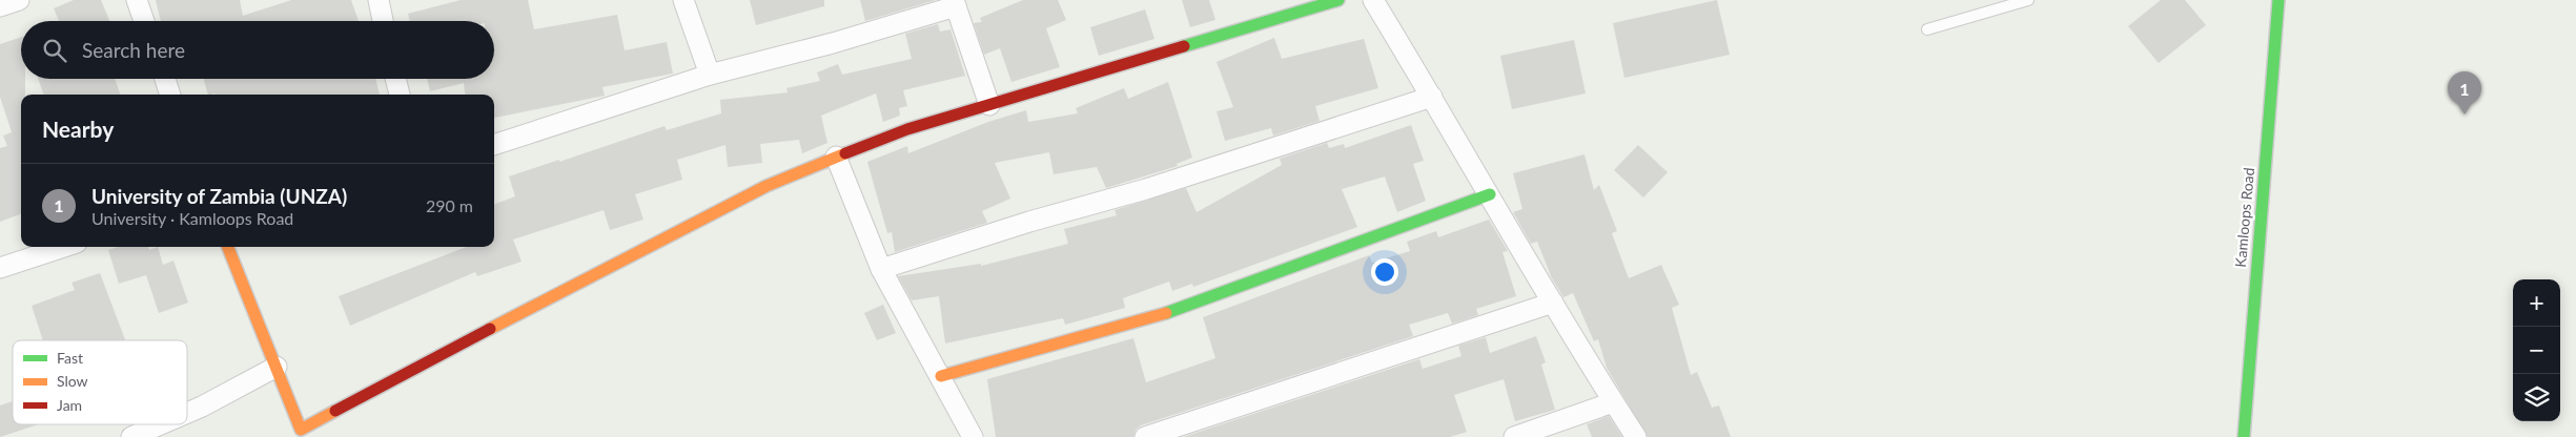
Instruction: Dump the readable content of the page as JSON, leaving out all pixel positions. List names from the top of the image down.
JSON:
{
  "streets": {
    "street": ["Kamloops Road"]
  },
  "legend": ["Fast", "Slow", "Jam"],
  "page": {
    "search": "Search here",
    "pins": "1",
    "heading": "Nearby",
    "list": [
      {
        "mark": "1",
        "name": "University of Zambia (UNZA)",
        "note": "University · Kamloops Road",
        "value": "290 m"
      }
    ],
    "map_buttons": ["+", "−"]
  }
}
